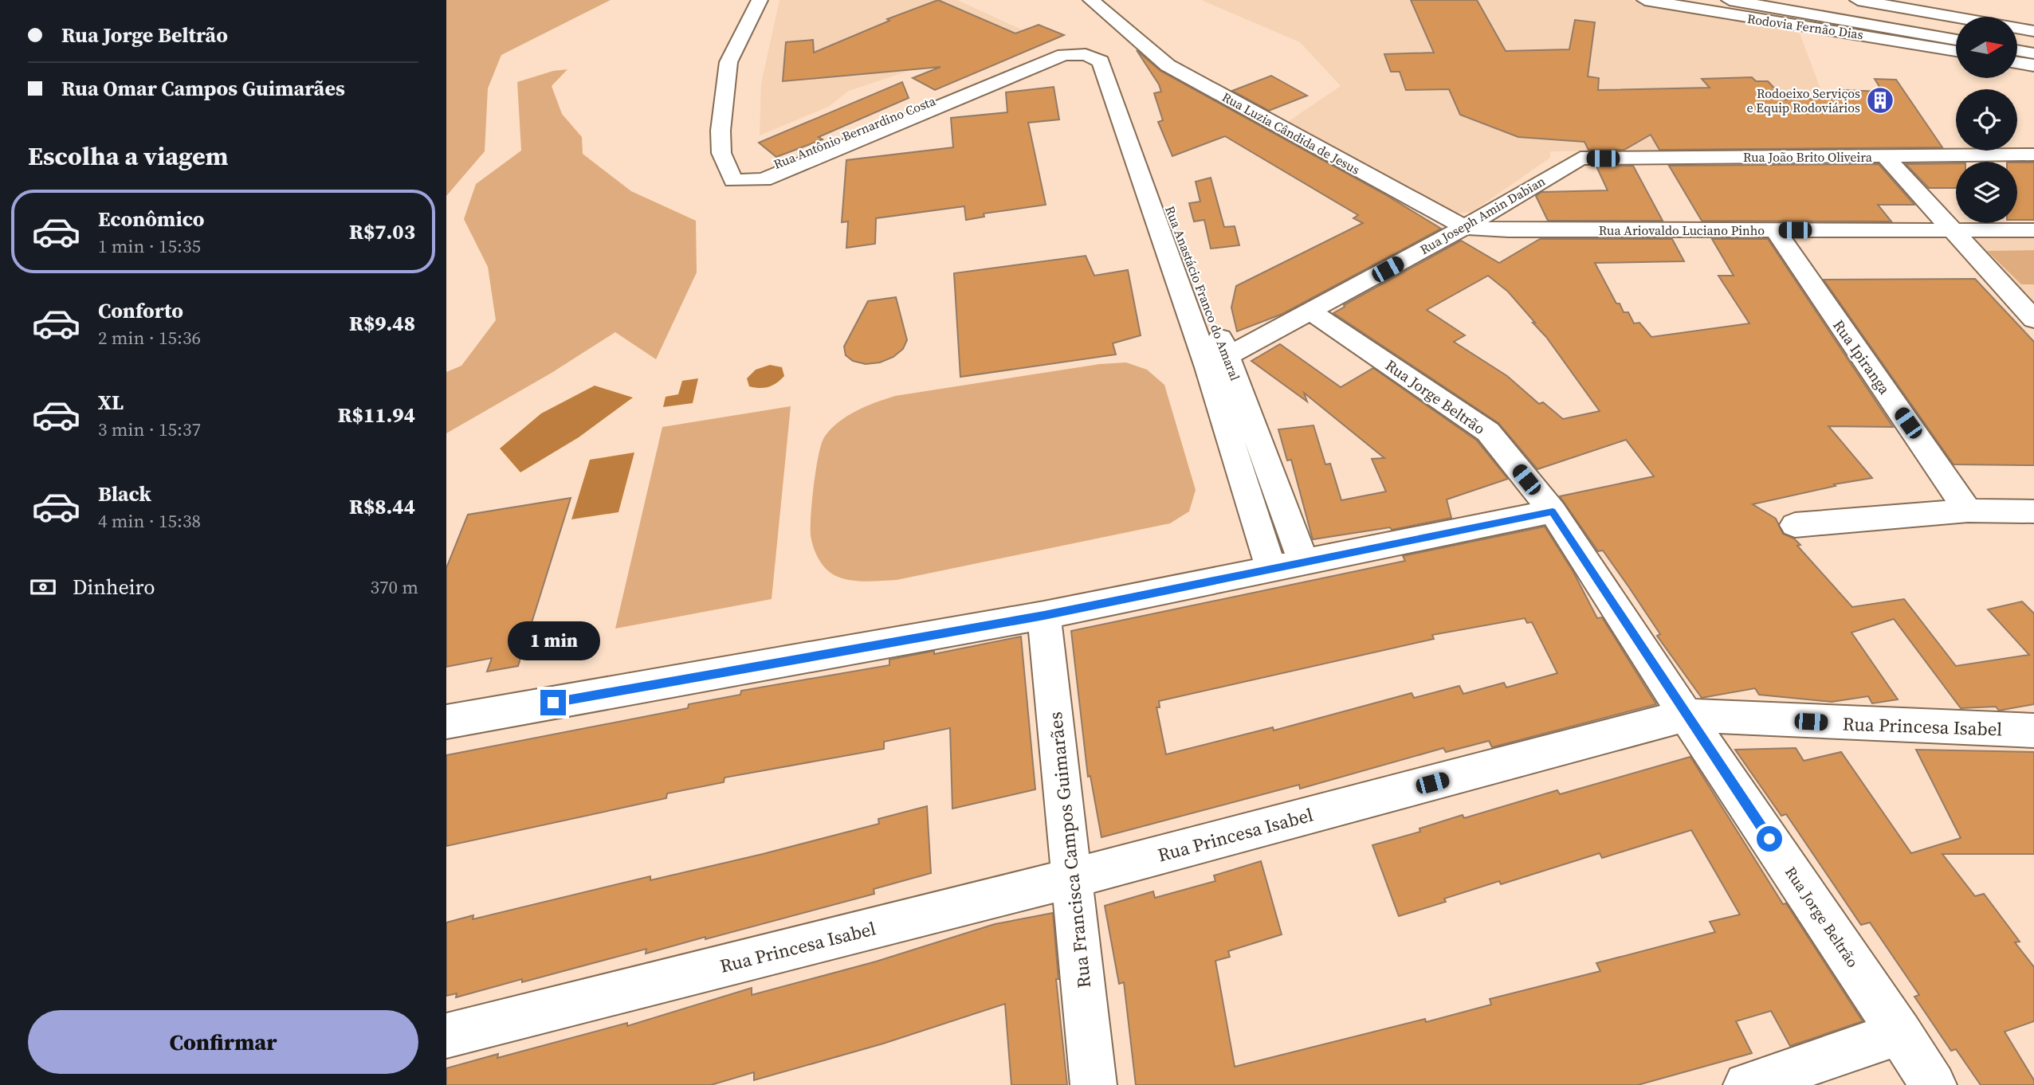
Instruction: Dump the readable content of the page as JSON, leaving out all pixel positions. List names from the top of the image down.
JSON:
{
  "streets": {
    "main road": [
      "Rodovia Fernão Dias",
      "Rua Antônio Bernardino Costa",
      "Rua Luzia Cândida de Jesus",
      "Rua João Brito Oliveira",
      "Rua Joseph Amin Dabian",
      "Rua Ariovaldo Luciano Pinho",
      "Rua Anastácio Franco do Amaral",
      "Rua Ipiranga",
      "Rua Jorge Beltrão",
      "Rua Princesa Isabel",
      "Rua Francisca Campos Guimarães"
    ]
  },
  "crossings": [
    ["Rua Antônio Bernardino Costa", "Rua Anastácio Franco do Amaral"],
    ["Rua Luzia Cândida de Jesus", "Rua Joseph Amin Dabian"],
    ["Rua Luzia Cândida de Jesus", "Rua Ariovaldo Luciano Pinho"],
    ["Rua João Brito Oliveira", "Rua Joseph Amin Dabian"],
    ["Rua Joseph Amin Dabian", "Rua Ariovaldo Luciano Pinho"],
    ["Rua Joseph Amin Dabian", "Rua Anastácio Franco do Amaral"],
    ["Rua Joseph Amin Dabian", "Rua Jorge Beltrão"],
    ["Rua Ariovaldo Luciano Pinho", "Rua Ipiranga"],
    ["Rua Jorge Beltrão", "Rua Princesa Isabel"],
    ["Rua Princesa Isabel", "Rua Francisca Campos Guimarães"]
  ],
  "places": {
    "building": ["Rodoeixo Serviços e Equip Rodoviários"]
  },
  "north": "right",
  "page": {
    "banner": ["Rua Jorge Beltrão", "Rua Omar Campos Guimarães"],
    "heading": "Escolha a viagem",
    "list": [
      {
        "name": "Econômico",
        "note": "1 min · 15:35",
        "value": "R$7.03"
      },
      {
        "name": "Conforto",
        "note": "2 min · 15:36",
        "value": "R$9.48"
      },
      {
        "name": "XL",
        "note": "3 min · 15:37",
        "value": "R$11.94"
      },
      {
        "name": "Black",
        "note": "4 min · 15:38",
        "value": "R$8.44"
      }
    ],
    "pay": ["Dinheiro", "370 m"],
    "bubble": "1 min",
    "buttons": "Confirmar"
  }
}
